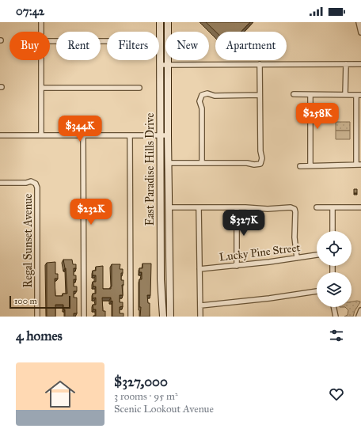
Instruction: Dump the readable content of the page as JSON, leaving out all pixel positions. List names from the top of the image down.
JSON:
{
  "streets": {
    "main road": ["East Paradise Hills Drive"],
    "street": ["Regal Sunset Avenue", "Lucky Pine Street"]
  },
  "scale_bar": "100 m",
  "page": {
    "status": "07:42",
    "chip": [
      "Buy",
      "Rent",
      "Filters",
      "New",
      "Apartment"
    ],
    "price": [
      "$258K",
      "$344K",
      "$232K",
      "$327K"
    ],
    "scale": "100 m",
    "heading": "4 homes",
    "list": [
      {
        "name": "$327,000",
        "note": "3 rooms · 95 m² · Scenic Lookout Avenue"
      }
    ]
  }
}
